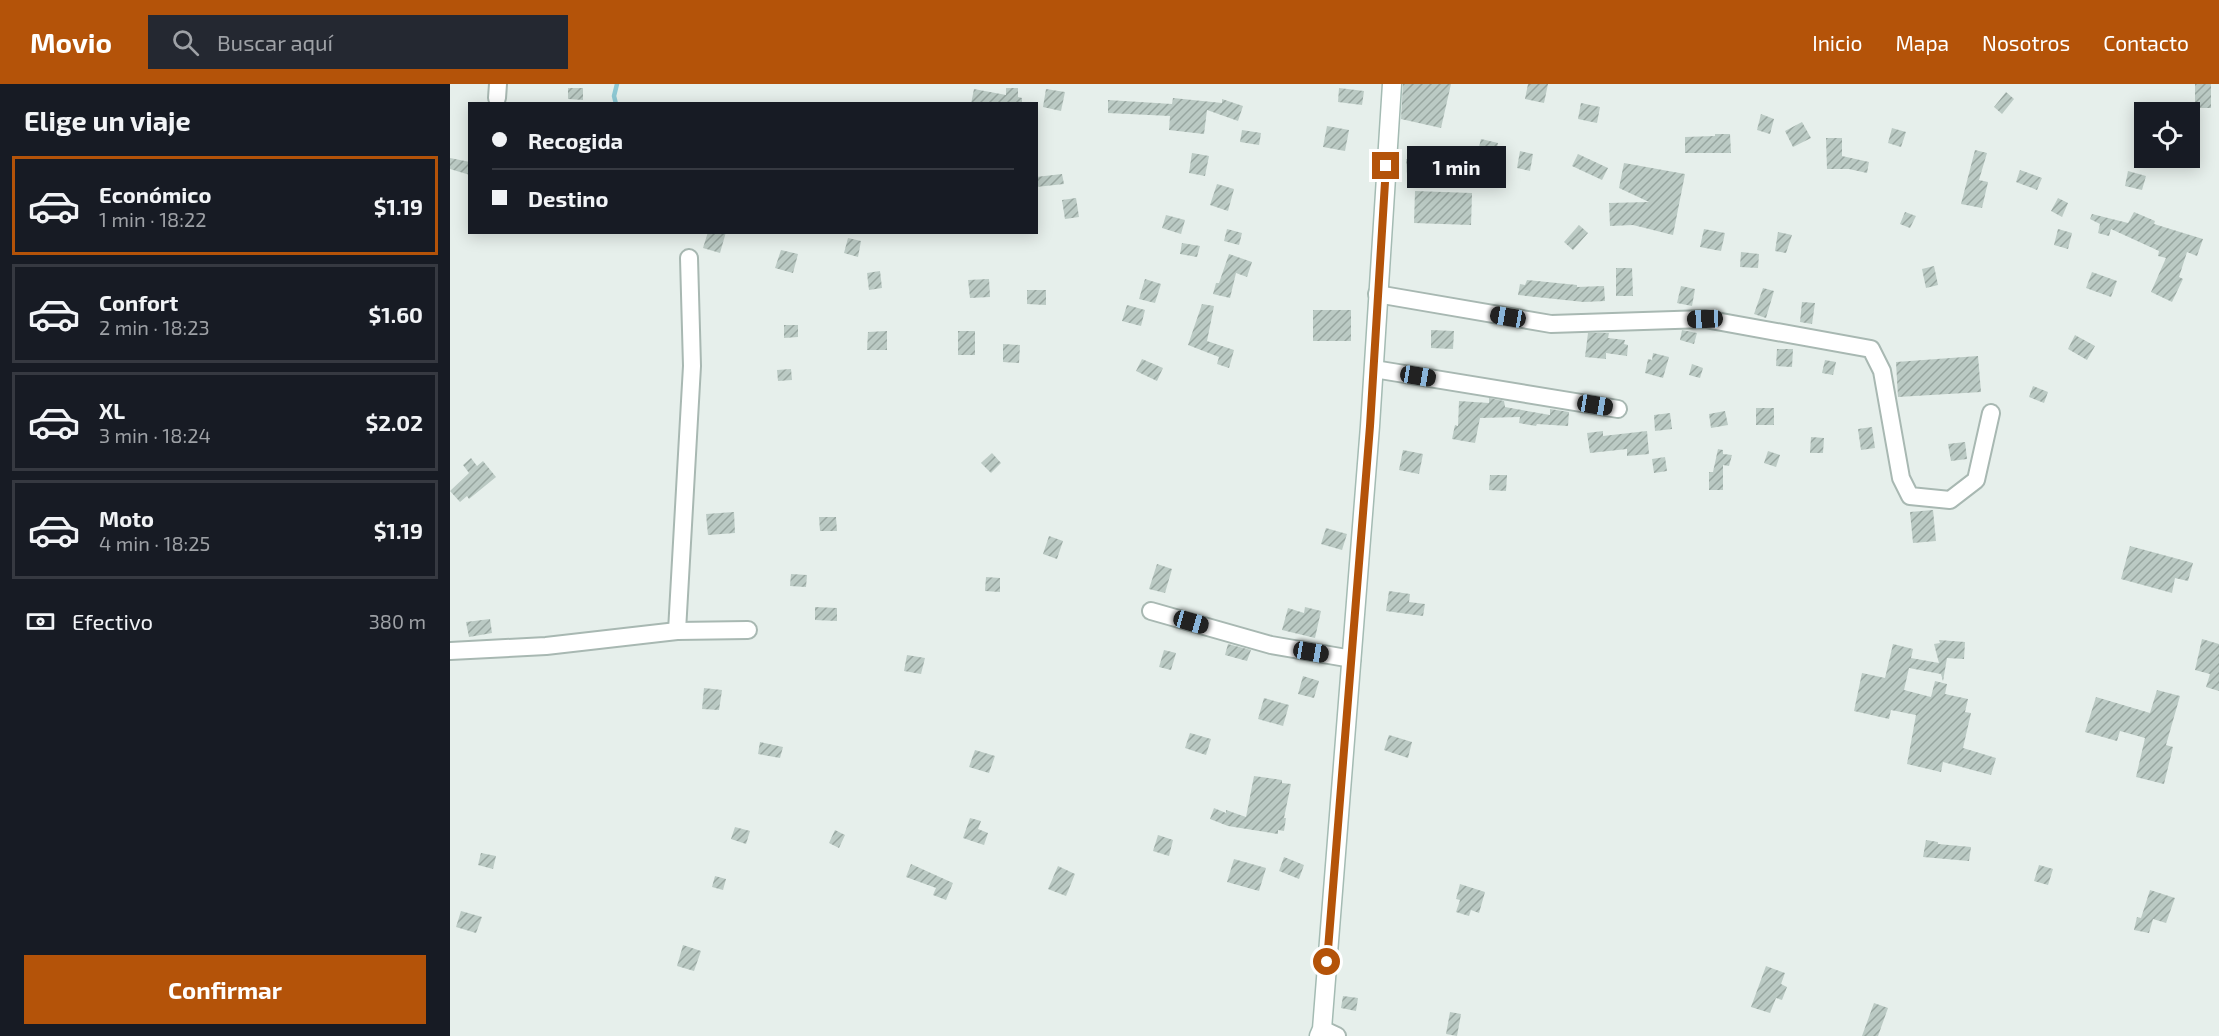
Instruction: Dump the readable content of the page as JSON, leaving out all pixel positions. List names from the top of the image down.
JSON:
{
  "page": {
    "header": "Movio",
    "search": "Buscar aquí",
    "nav": [
      "Inicio",
      "Mapa",
      "Nosotros",
      "Contacto"
    ],
    "heading": "Elige un viaje",
    "banner": ["Recogida", "Destino"],
    "bubble": "1 min",
    "list": [
      {
        "name": "Económico",
        "note": "1 min · 18:22",
        "value": "$1.19"
      },
      {
        "name": "Confort",
        "note": "2 min · 18:23",
        "value": "$1.60"
      },
      {
        "name": "XL",
        "note": "3 min · 18:24",
        "value": "$2.02"
      },
      {
        "name": "Moto",
        "note": "4 min · 18:25",
        "value": "$1.19"
      }
    ],
    "pay": ["Efectivo", "380 m"],
    "buttons": "Confirmar"
  }
}
